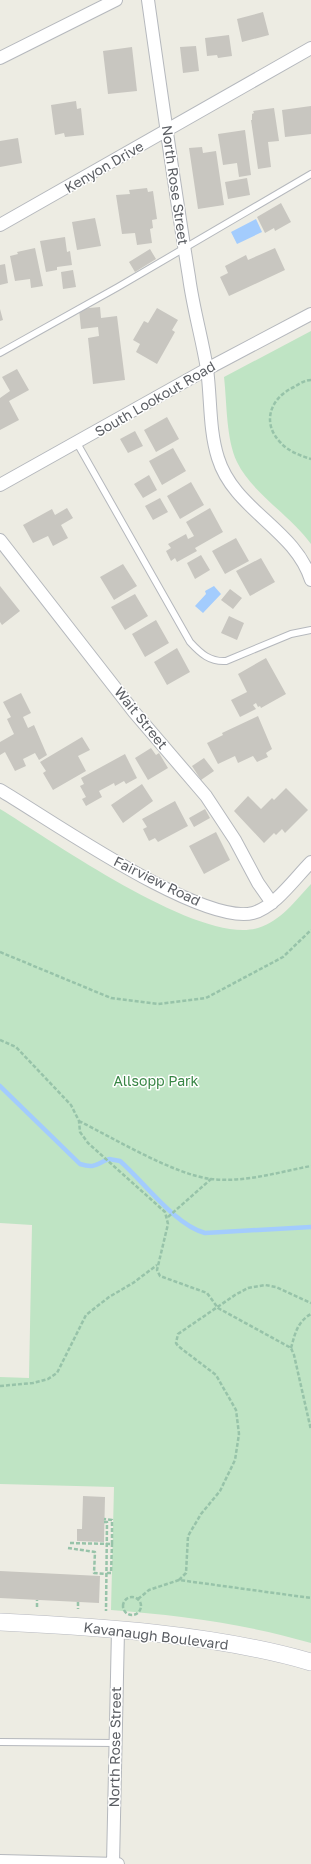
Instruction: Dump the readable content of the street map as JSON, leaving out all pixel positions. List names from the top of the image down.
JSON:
{
  "streets": {
    "street": [
      "Kenyon Drive",
      "North Rose Street",
      "South Lookout Road",
      "Wait Street",
      "Fairview Road",
      "Kavanaugh Boulevard"
    ]
  },
  "crossings": [
    ["Kenyon Drive", "North Rose Street"],
    ["North Rose Street", "South Lookout Road"],
    ["North Rose Street", "Kavanaugh Boulevard"],
    ["Wait Street", "Fairview Road"]
  ],
  "parks": ["Allsopp Park"]
}
